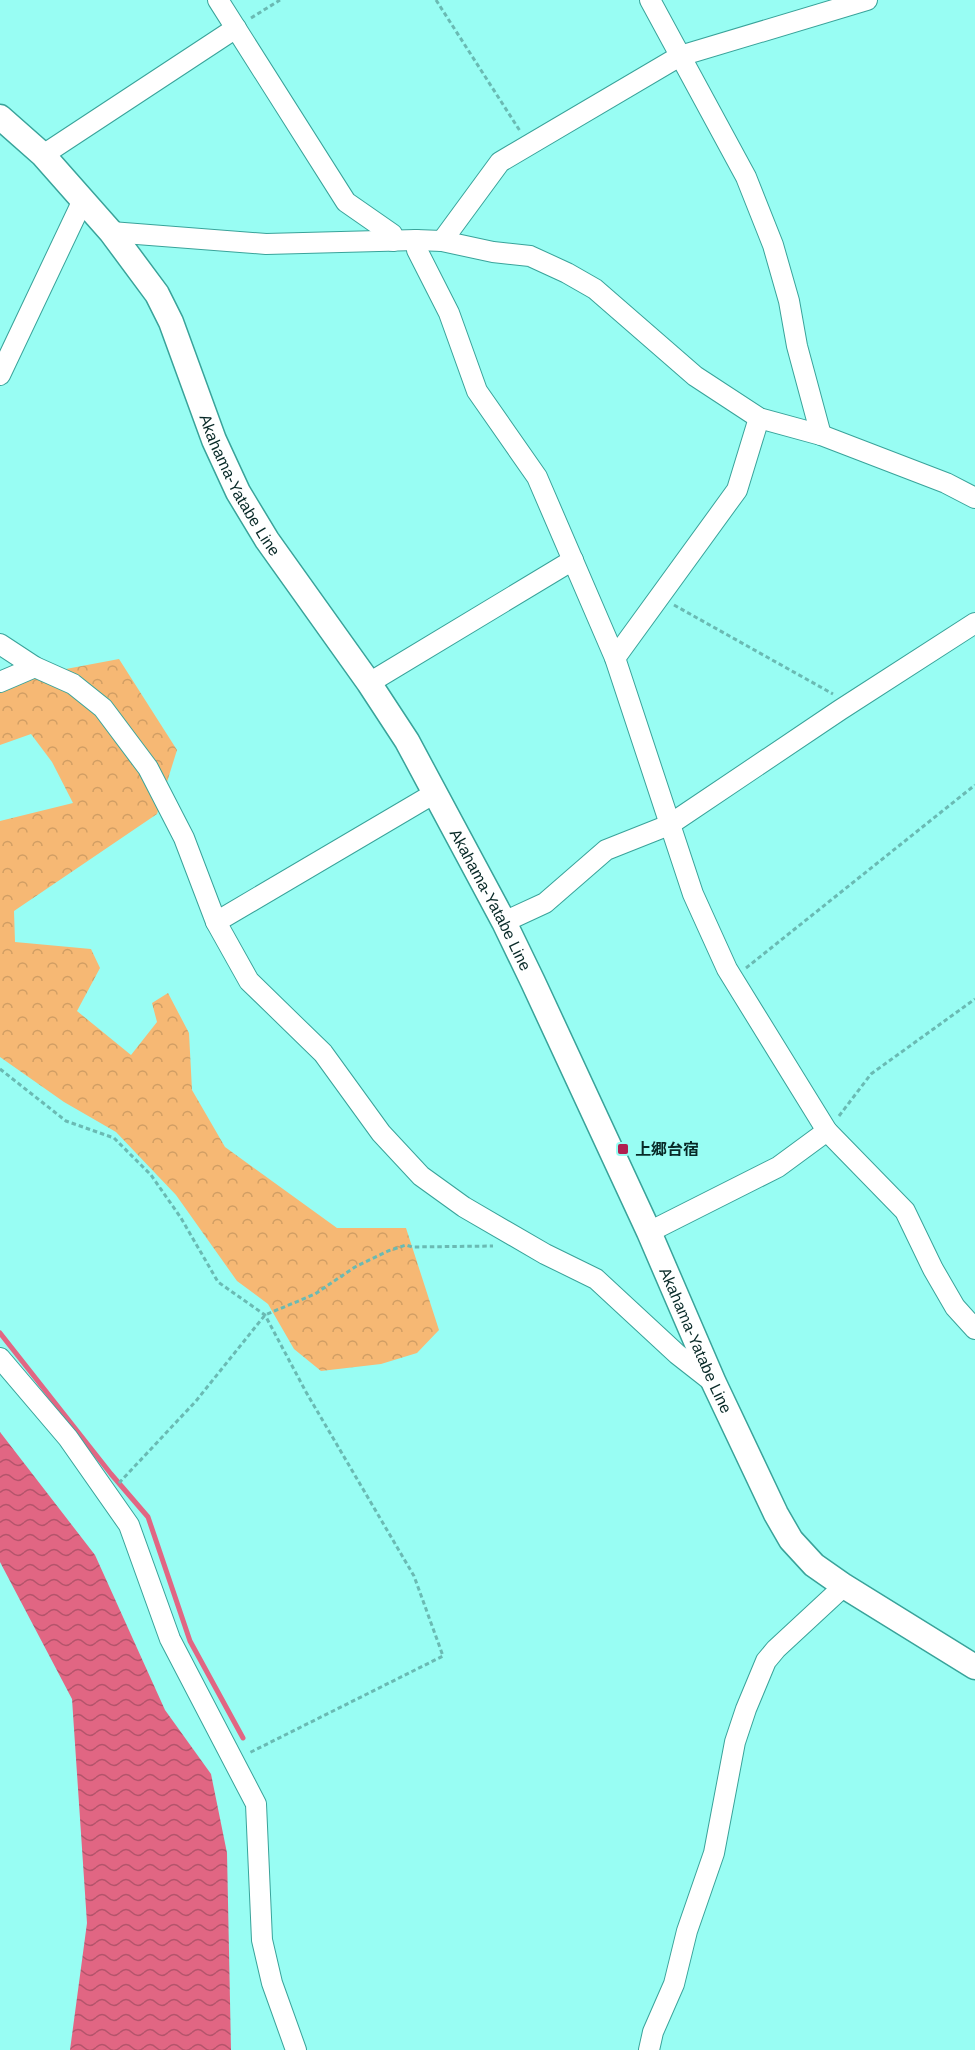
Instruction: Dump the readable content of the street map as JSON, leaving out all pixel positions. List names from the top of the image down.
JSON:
{
  "streets": {
    "main road": ["Akahama-Yatabe Line"]
  },
  "places": {
    "transit": ["上郷台宿"]
  }
}
